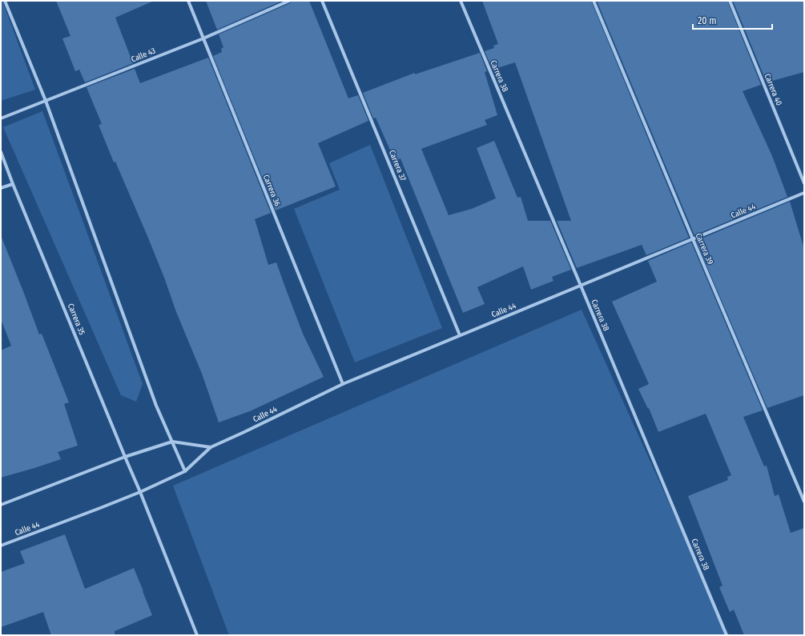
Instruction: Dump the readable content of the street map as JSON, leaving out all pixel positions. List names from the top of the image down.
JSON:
{
  "streets": {
    "street": [
      "Calle 43",
      "Carrera 38",
      "Carrera 40",
      "Carrera 37",
      "Carrera 36",
      "Calle 44",
      "Carrera 39",
      "Carrera 35"
    ]
  },
  "crossings": [
    ["Calle 43", "Carrera 36"],
    ["Carrera 38", "Calle 44"],
    ["Carrera 37", "Calle 44"],
    ["Carrera 36", "Calle 44"],
    ["Calle 44", "Carrera 39"],
    ["Calle 44", "Carrera 35"]
  ],
  "scale_bar": "20 m"
}
